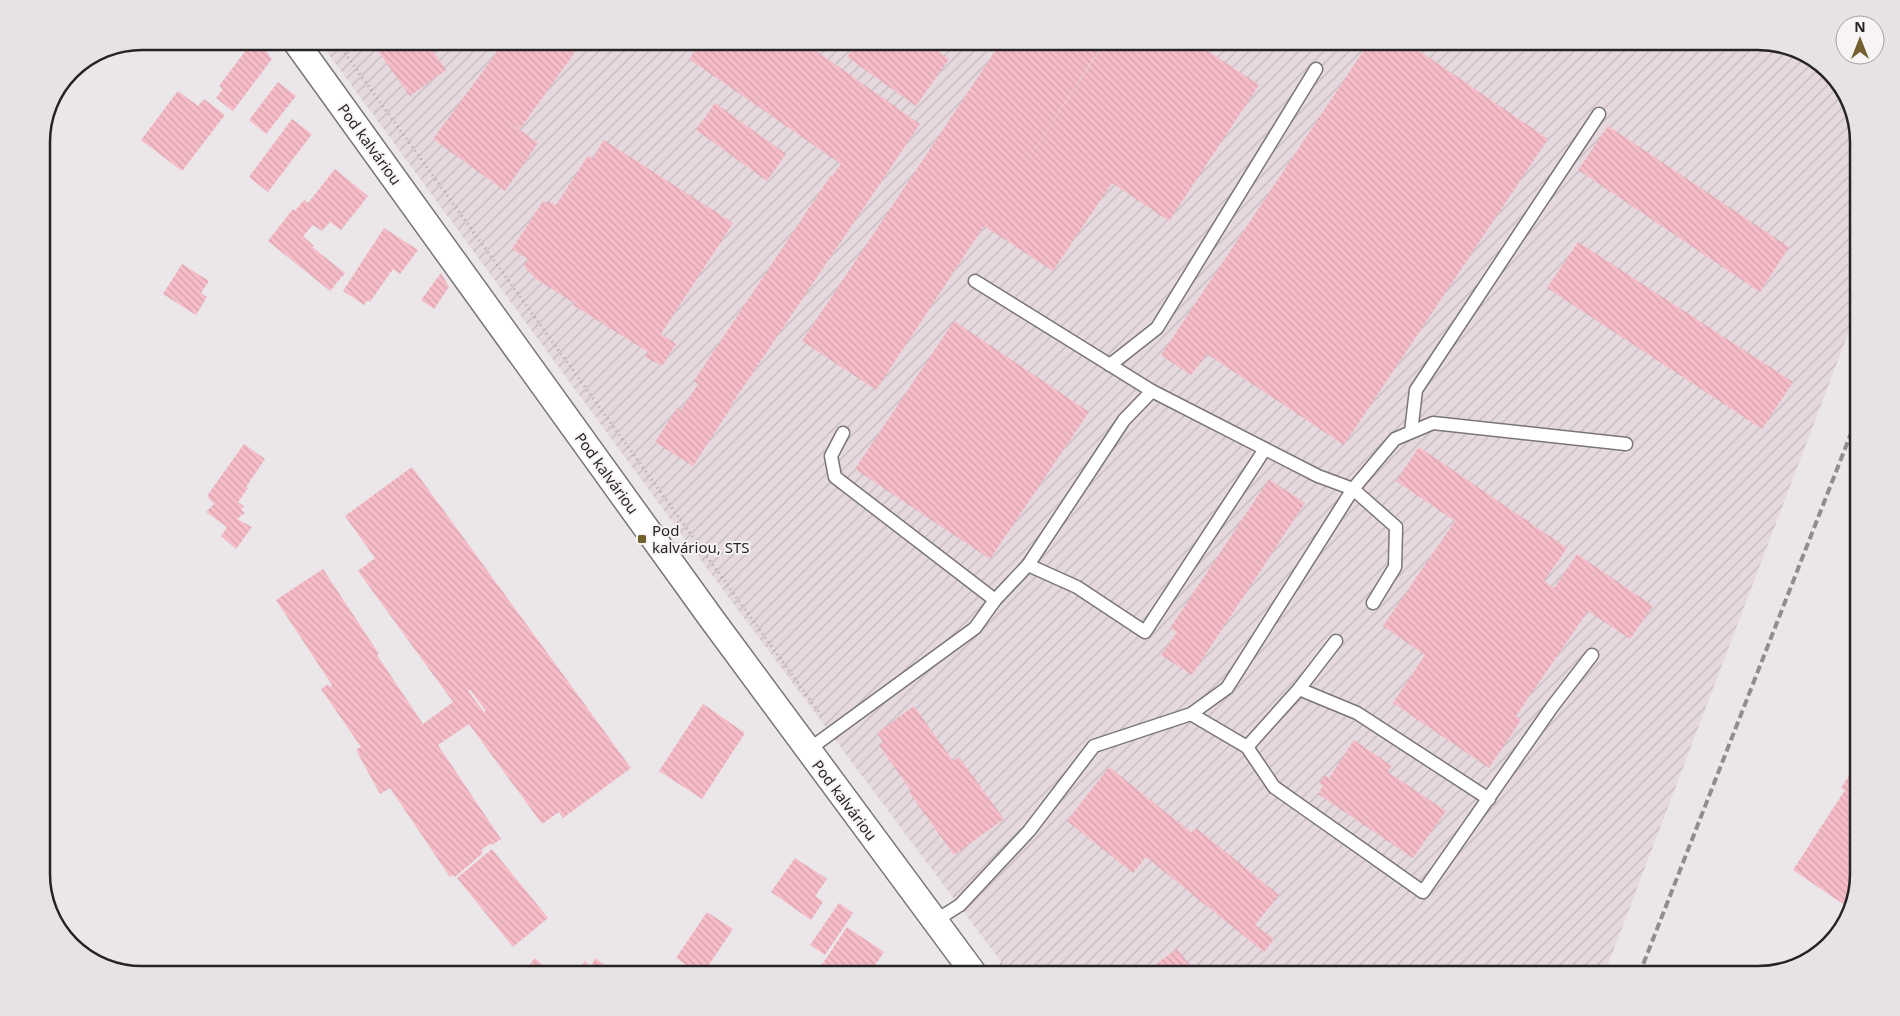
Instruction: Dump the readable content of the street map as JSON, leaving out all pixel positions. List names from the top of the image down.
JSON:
{
  "streets": {
    "street": ["Pod kalváriou"]
  },
  "places": {
    "transit": ["Pod kalváriou, STS"]
  },
  "north": "top"
}
